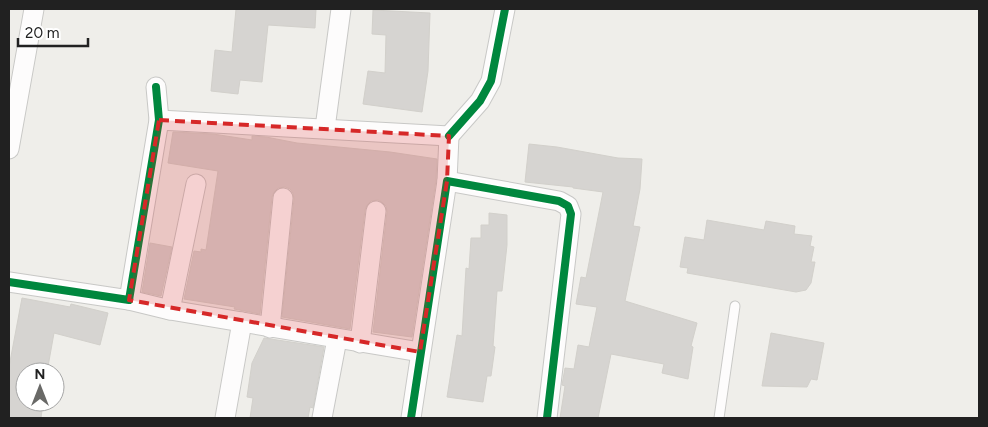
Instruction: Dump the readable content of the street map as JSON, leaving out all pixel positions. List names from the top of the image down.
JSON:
{
  "scale_bar": "20 m",
  "north": "top"
}
